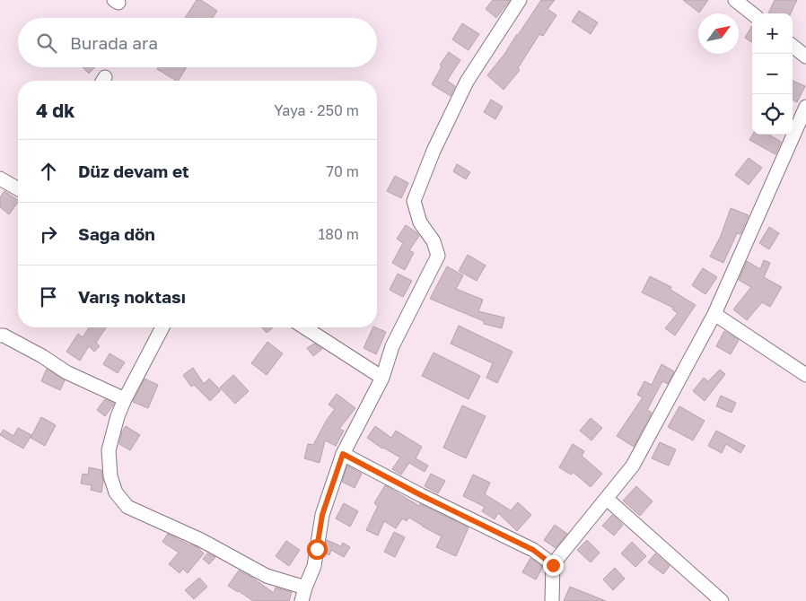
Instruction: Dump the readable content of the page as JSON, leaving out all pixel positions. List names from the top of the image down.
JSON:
{
  "north": "top right",
  "page": {
    "map_buttons": ["+", "−"],
    "search": "Burada ara",
    "heading": ["4 dk", "Yaya · 250 m"],
    "list": [
      ["Düz devam et", "70 m"],
      ["Sağa dön", "180 m"],
      "Varış noktası"
    ]
  }
}
